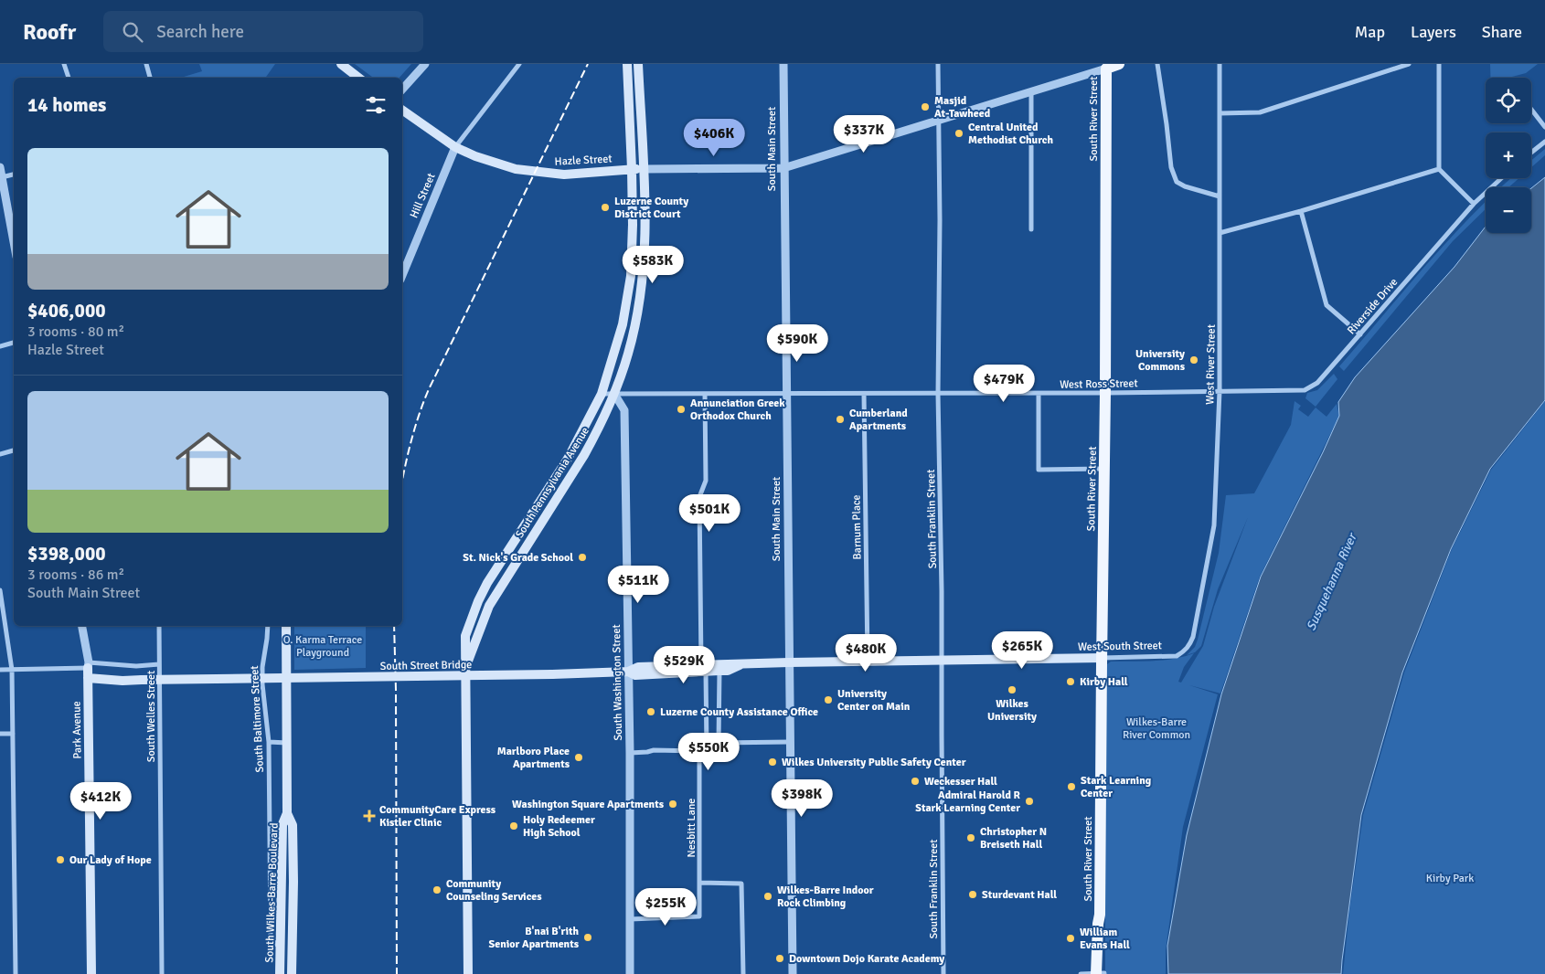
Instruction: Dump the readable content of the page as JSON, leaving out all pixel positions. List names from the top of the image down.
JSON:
{
  "streets": {
    "main road": [
      "South River Street",
      "Hazle Street",
      "South Pennsylvania Avenue",
      "West South Street",
      "South Street Bridge",
      "Park Avenue",
      "South Wilkes-Barre Boulevard"
    ],
    "street": [
      "South Main Street",
      "Hill Street",
      "Riverside Drive",
      "West River Street",
      "West Ross Street",
      "South Franklin Street",
      "Barnum Place",
      "South Washington Street",
      "South Welles Street",
      "South Baltimore Street",
      "Nesbitt Lane"
    ]
  },
  "crossings": [
    ["South River Street", "Hazle Street"],
    ["South River Street", "West Ross Street"],
    ["South River Street", "West South Street"],
    ["South Main Street", "Hazle Street"],
    ["South Main Street", "West Ross Street"],
    ["South Main Street", "West South Street"],
    ["Hazle Street", "Hill Street"],
    ["Hazle Street", "South Pennsylvania Avenue"],
    ["Hazle Street", "South Franklin Street"],
    ["Riverside Drive", "West River Street"],
    ["Riverside Drive", "West Ross Street"],
    ["West River Street", "West Ross Street"],
    ["West River Street", "West South Street"],
    ["West Ross Street", "South Pennsylvania Avenue"],
    ["West Ross Street", "South Franklin Street"],
    ["West Ross Street", "Barnum Place"],
    ["West Ross Street", "South Washington Street"],
    ["South Pennsylvania Avenue", "South Washington Street"],
    ["South Franklin Street", "West South Street"],
    ["Barnum Place", "West South Street"],
    ["South Street Bridge", "South Washington Street"],
    ["South Street Bridge", "Park Avenue"],
    ["South Street Bridge", "Nesbitt Lane"],
    ["South Washington Street", "Nesbitt Lane"],
    ["South Baltimore Street", "South Wilkes-Barre Boulevard"]
  ],
  "water": ["Susquehanna River"],
  "parks": ["O. Karma Terrace Playground", "Wilkes-Barre River Common", "Kirby Park"],
  "places": {
    "other": [
      "Masjid At-Tawheed",
      "Central United Methodist Church",
      "Luzerne County District Court",
      "University Commons",
      "Annunciation Greek Orthodox Church",
      "Cumberland Apartments",
      "St. Nick's Grade School",
      "Kirby Hall",
      "Wilkes University",
      "University Center on Main",
      "Luzerne County Assistance Office",
      "Marlboro Place Apartments",
      "Wilkes University Public Safety Center",
      "Weckesser Hall",
      "Stark Learning Center",
      "Admiral Harold R Stark Learning Center",
      "Washington Square Apartments",
      "Holy Redeemer High School",
      "Christopher N Breiseth Hall",
      "Our Lady of Hope",
      "Community Counseling Services",
      "Sturdevant Hall",
      "Wilkes-Barre Indoor Rock Climbing",
      "B'nai B'rith Senior Apartments",
      "William Evans Hall",
      "Downtown Dojo Karate Academy"
    ],
    "health": ["CommunityCare Express Kistler Clinic"]
  },
  "page": {
    "header": "Roofr",
    "search": "Search here",
    "nav": ["Map", "Layers", "Share"],
    "map_buttons": ["+", "−"],
    "heading": "14 homes",
    "price": [
      "$337K",
      "$406K",
      "$583K",
      "$590K",
      "$479K",
      "$501K",
      "$511K",
      "$265K",
      "$480K",
      "$529K",
      "$550K",
      "$398K",
      "$412K",
      "$255K"
    ],
    "list": [
      {
        "name": "$406,000",
        "note": "3 rooms · 80 m² · Hazle Street"
      },
      {
        "name": "$398,000",
        "note": "3 rooms · 86 m² · South Main Street"
      }
    ]
  }
}
